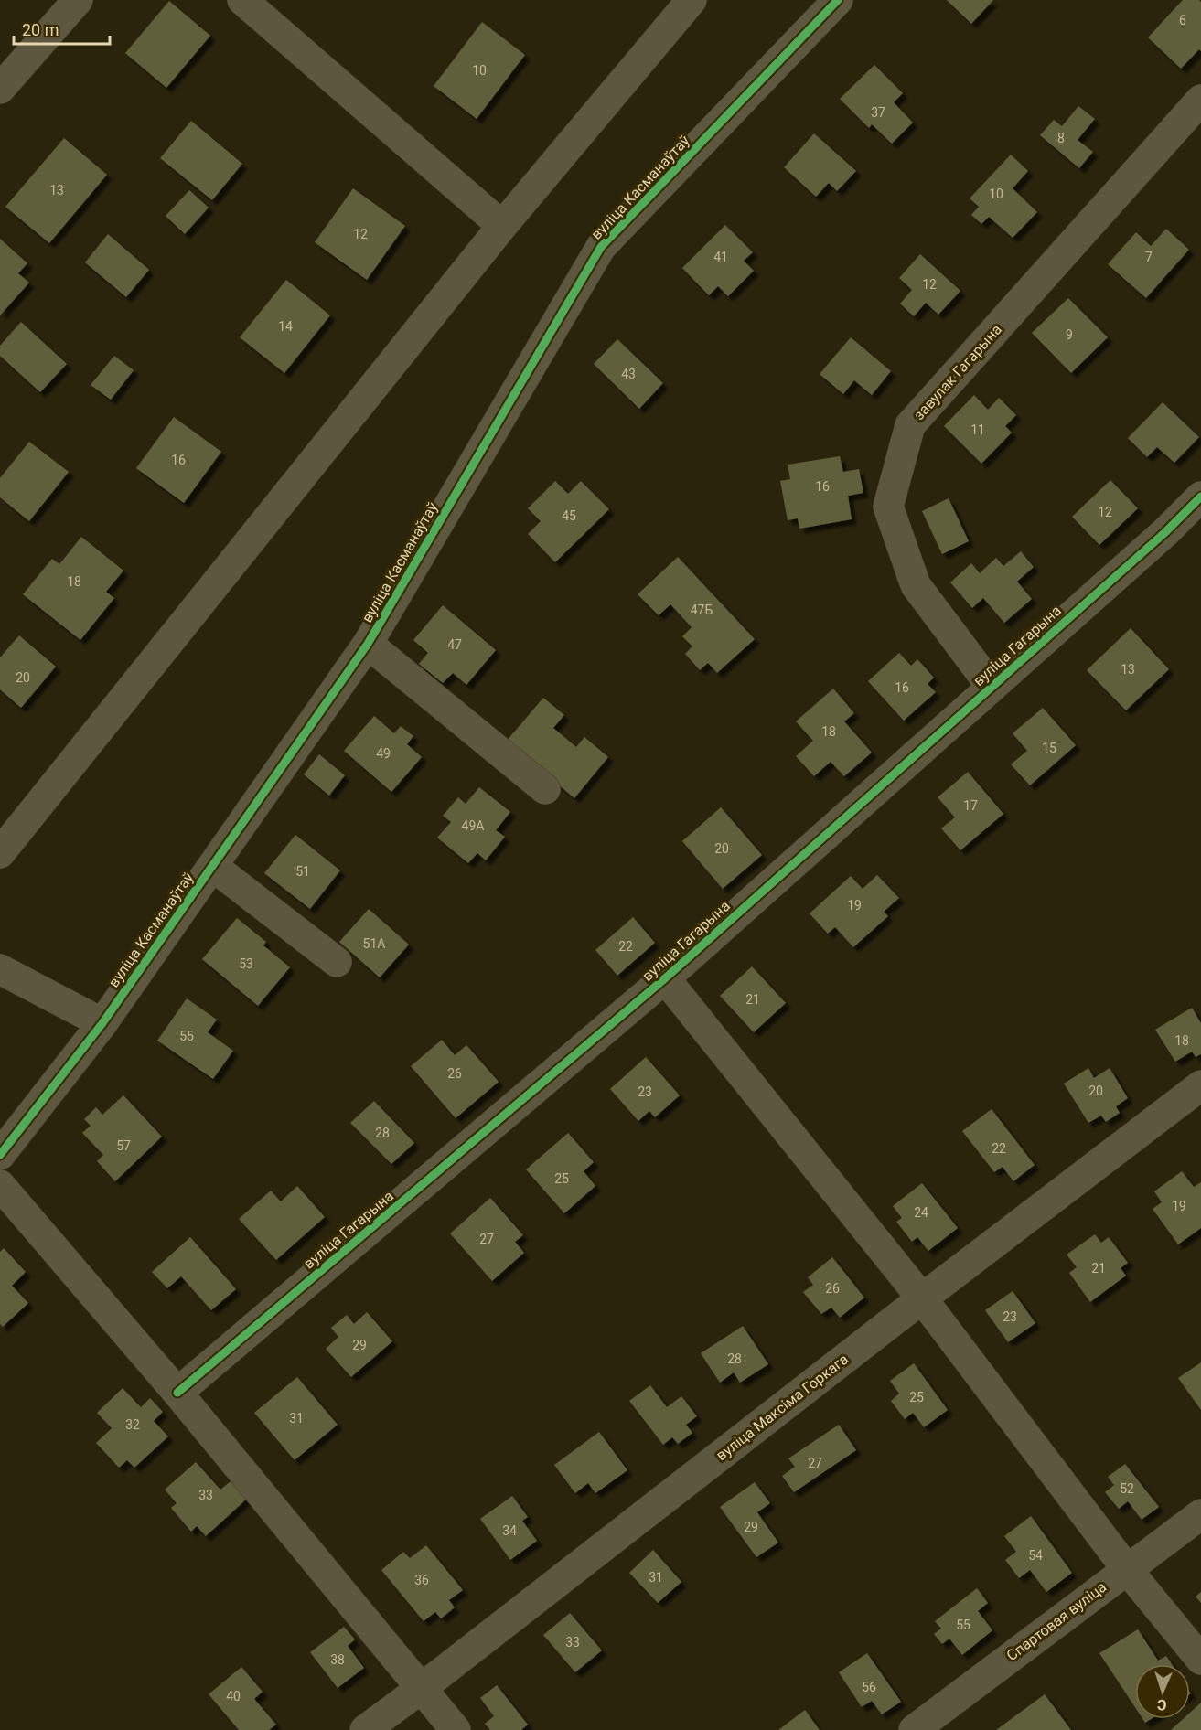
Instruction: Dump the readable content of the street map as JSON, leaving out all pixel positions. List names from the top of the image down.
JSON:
{
  "streets": {
    "street": [
      "вуліца Касманаўтаў",
      "завулак Гагарына",
      "вуліца Гагарына",
      "вуліца Максіма Горкага",
      "Спартовая вуліца"
    ]
  },
  "crossings": [
    ["завулак Гагарына", "вуліца Гагарына"]
  ],
  "house_numbers": [
    "6",
    "10",
    "37",
    "8",
    "13",
    "10",
    "12",
    "41",
    "7",
    "12",
    "14",
    "9",
    "43",
    "11",
    "16",
    "16",
    "12",
    "45",
    "18",
    "47Б",
    "47",
    "13",
    "20",
    "16",
    "18",
    "15",
    "49",
    "17",
    "49А",
    "20",
    "51",
    "19",
    "51А",
    "22",
    "53",
    "21",
    "55",
    "18",
    "26",
    "20",
    "23",
    "28",
    "57",
    "22",
    "25",
    "19",
    "24",
    "27",
    "21",
    "26",
    "23",
    "29",
    "28",
    "25",
    "31",
    "32",
    "27",
    "52",
    "33",
    "29",
    "34",
    "54",
    "31",
    "36",
    "55",
    "33",
    "38",
    "56",
    "40"
  ],
  "scale_bar": "20 m",
  "north": "bottom"
}
